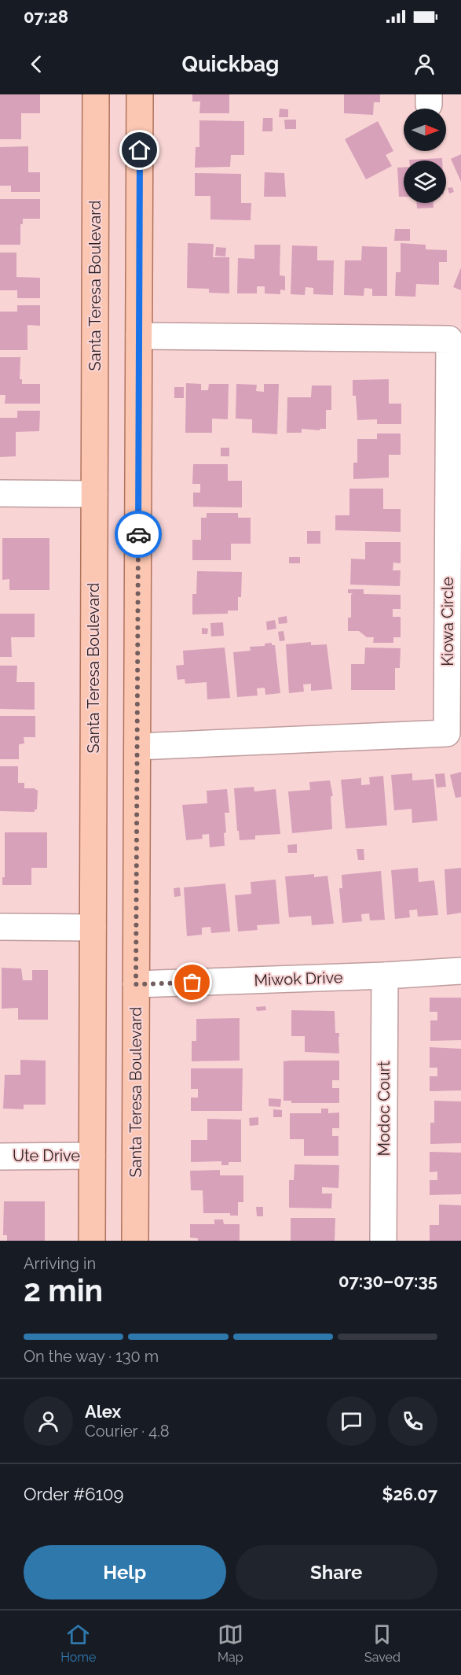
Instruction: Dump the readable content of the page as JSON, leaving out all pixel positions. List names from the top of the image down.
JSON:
{
  "streets": {
    "main road": ["Santa Teresa Boulevard"],
    "street": [
      "Kiowa Circle",
      "Miwok Drive",
      "Modoc Court",
      "Ute Drive"
    ]
  },
  "crossings": [
    ["Santa Teresa Boulevard", "Kiowa Circle"],
    ["Santa Teresa Boulevard", "Miwok Drive"],
    ["Santa Teresa Boulevard", "Ute Drive"],
    ["Miwok Drive", "Modoc Court"]
  ],
  "north": "right",
  "page": {
    "status": "07:28",
    "header": "Quickbag",
    "heading": ["2 min", "Arriving in", "07:30–07:35"],
    "panel": [
      "Alex",
      "Courier · 4.8",
      "Order #6109",
      "$26.07"
    ],
    "bar": "On the way · 130 m",
    "buttons": ["Help", "Share"],
    "tabs": ["Home", "Map", "Saved"]
  }
}
